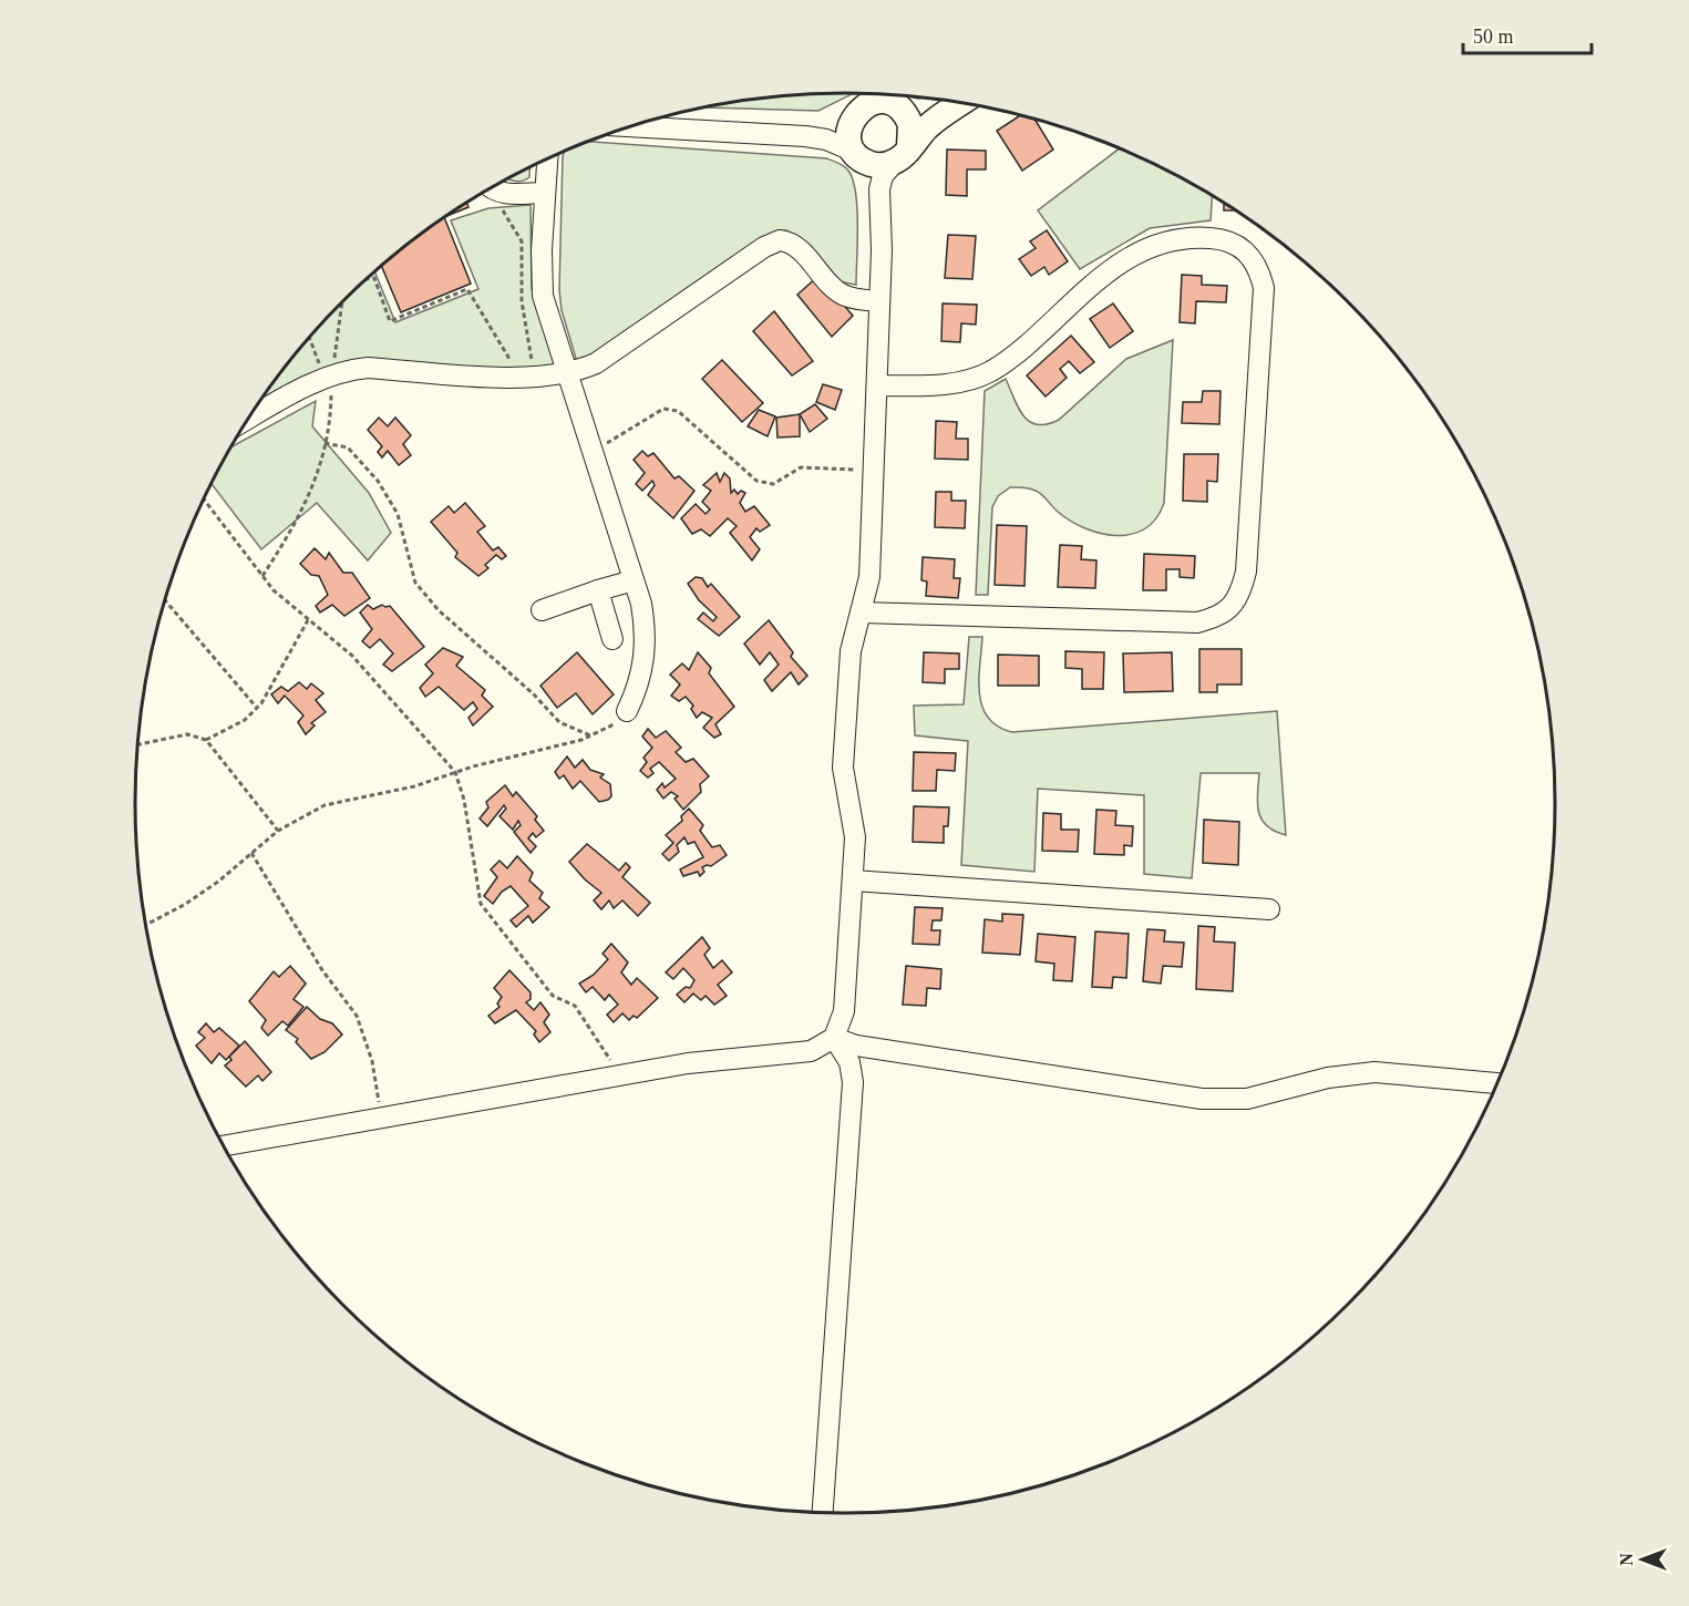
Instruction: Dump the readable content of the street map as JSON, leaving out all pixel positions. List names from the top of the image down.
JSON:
{
  "scale_bar": "50 m",
  "north": "left"
}
